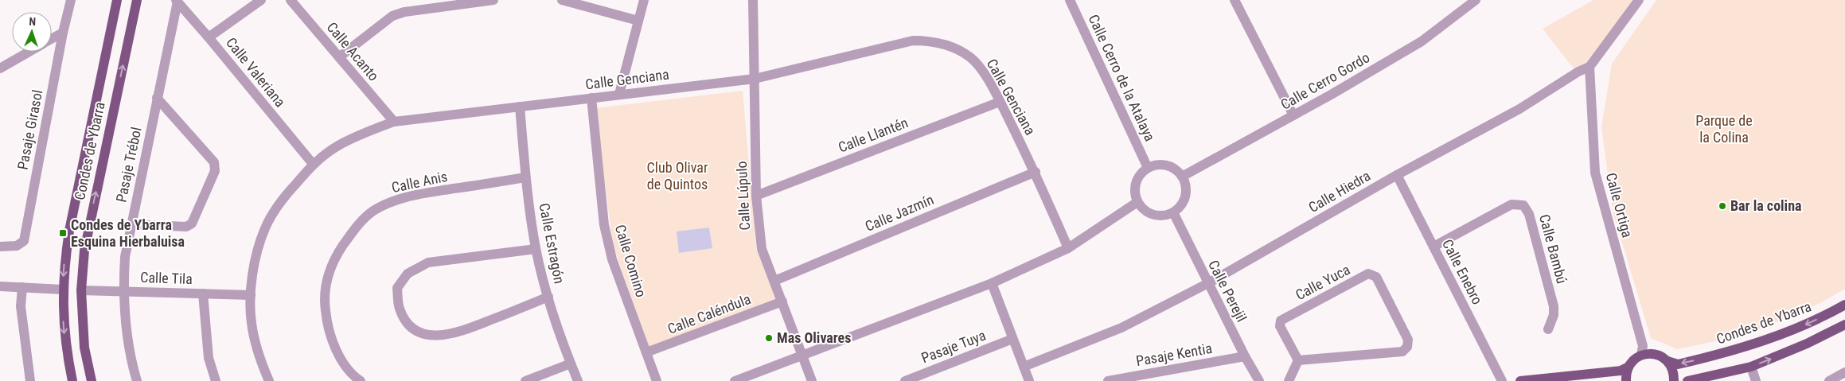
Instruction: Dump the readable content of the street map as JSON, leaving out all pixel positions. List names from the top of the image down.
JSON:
{
  "streets": {
    "main road": ["Condes de Ybarra"],
    "street": [
      "Calle Acanto",
      "Calle Valeriana",
      "Calle Cerro de la Atalaya",
      "Calle Genciana",
      "Calle Cerro Gordo",
      "Pasaje Girasol",
      "Calle Llantén",
      "Pasaje Trébol",
      "Calle Anis",
      "Calle Hiedra",
      "Calle Lúpulo",
      "Calle Ortiga",
      "Calle Jazmín",
      "Calle Estragón",
      "Calle Bambú",
      "Calle Comino",
      "Calle Enebro",
      "Calle Tila",
      "Calle Yuca",
      "Calle Perejil",
      "Calle Caléndula",
      "Pasaje Tuya",
      "Pasaje Kentia"
    ]
  },
  "crossings": [
    ["Calle Acanto", "Calle Genciana"],
    ["Calle Valeriana", "Calle Genciana"],
    ["Calle Valeriana", "Pasaje Trébol"],
    ["Calle Cerro de la Atalaya", "Calle Cerro Gordo"],
    ["Calle Cerro de la Atalaya", "Calle Perejil"],
    ["Calle Genciana", "Calle Llantén"],
    ["Calle Genciana", "Calle Lúpulo"],
    ["Calle Genciana", "Calle Jazmín"],
    ["Calle Genciana", "Calle Estragón"],
    ["Calle Genciana", "Calle Comino"],
    ["Calle Genciana", "Calle Tila"],
    ["Calle Cerro Gordo", "Calle Perejil"],
    ["Calle Llantén", "Calle Lúpulo"],
    ["Condes de Ybarra", "Calle Tila"],
    ["Pasaje Trébol", "Calle Tila"],
    ["Calle Anis", "Calle Estragón"],
    ["Calle Hiedra", "Calle Ortiga"],
    ["Calle Hiedra", "Calle Enebro"],
    ["Calle Hiedra", "Calle Perejil"],
    ["Calle Lúpulo", "Calle Jazmín"],
    ["Calle Lúpulo", "Calle Caléndula"],
    ["Calle Bambú", "Calle Enebro"],
    ["Calle Comino", "Calle Caléndula"],
    ["Calle Perejil", "Pasaje Kentia"]
  ],
  "parks": ["Parque de la Colina", "Club Olivar de Quintos"],
  "places": {
    "other": ["Bar la colina", "Mas Olivares"],
    "transit": ["Condes de Ybarra Esquina Hierbaluisa"]
  },
  "north": "top"
}
